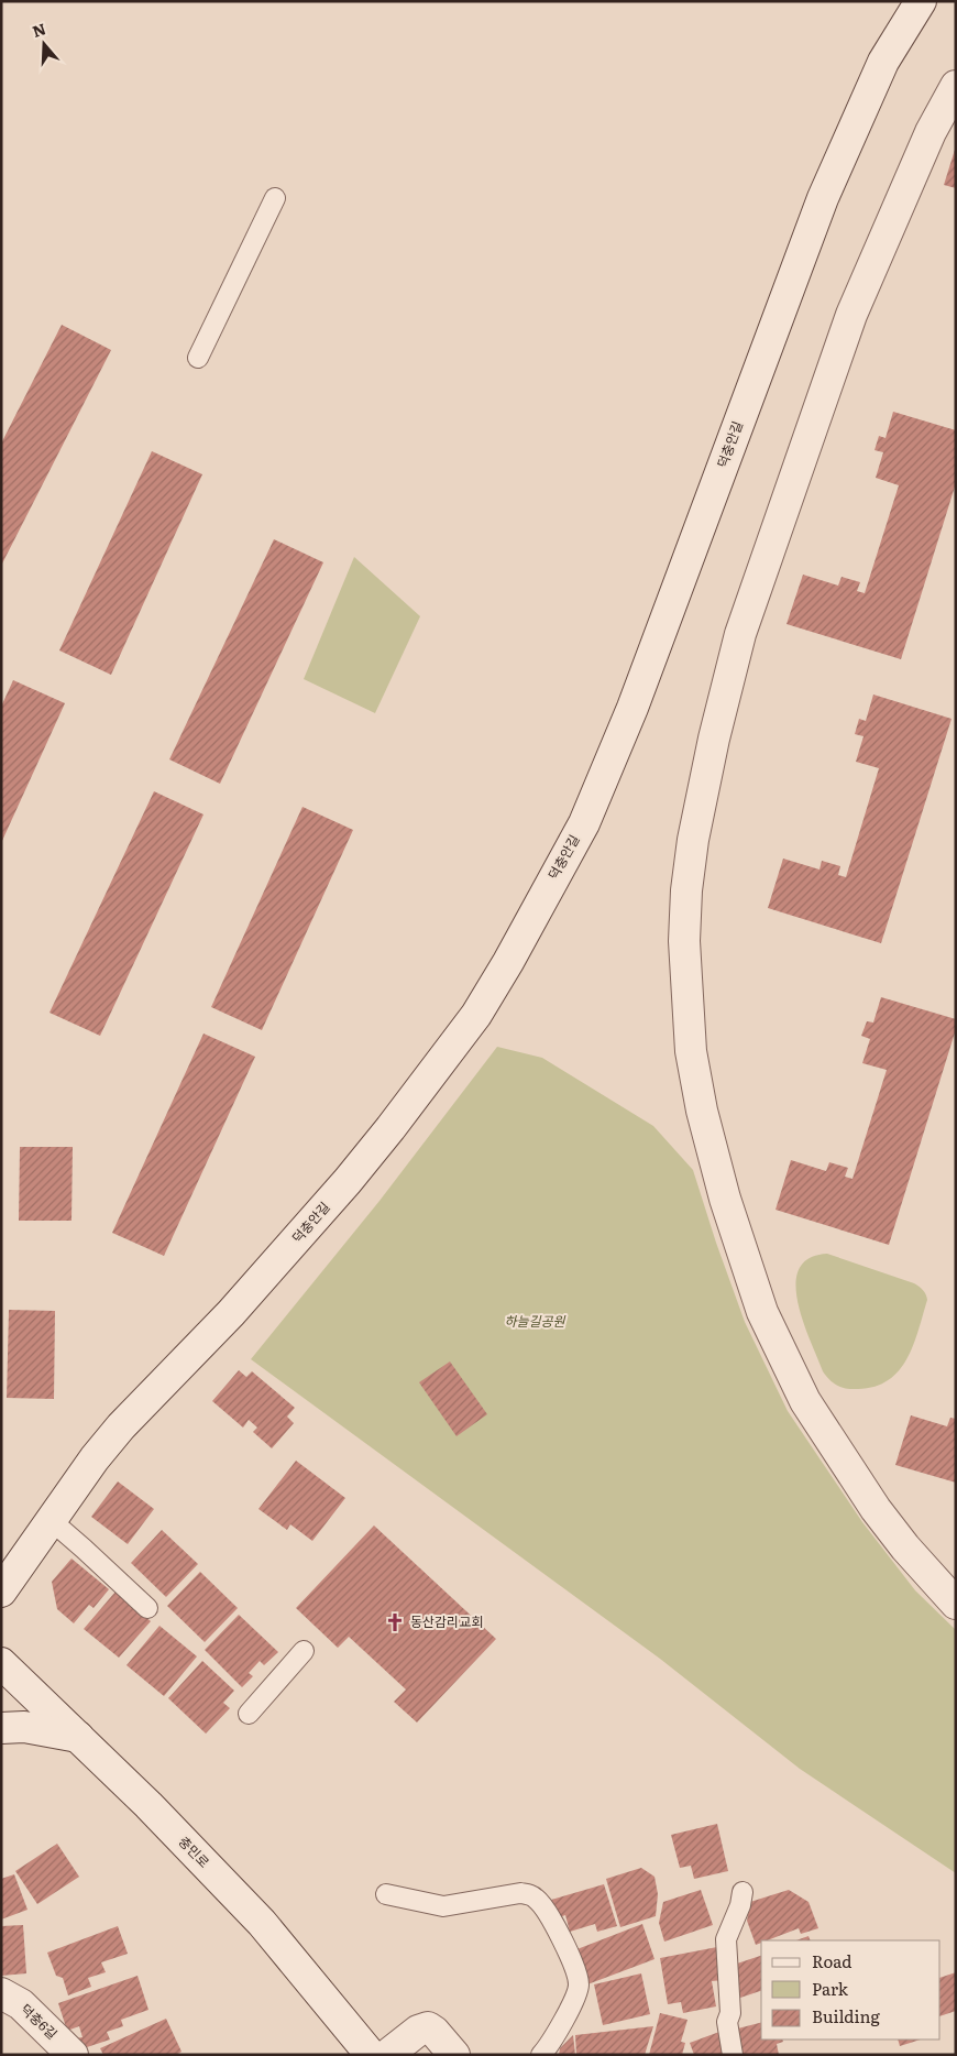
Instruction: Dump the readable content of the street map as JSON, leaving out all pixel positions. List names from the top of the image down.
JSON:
{
  "streets": {
    "street": ["덕충안길", "충민로", "덕충6길"]
  },
  "parks": ["하늘길공원"],
  "places": {
    "church": ["동산감리교회"]
  },
  "legend": ["Road", "Park", "Building"],
  "north": "top"
}
